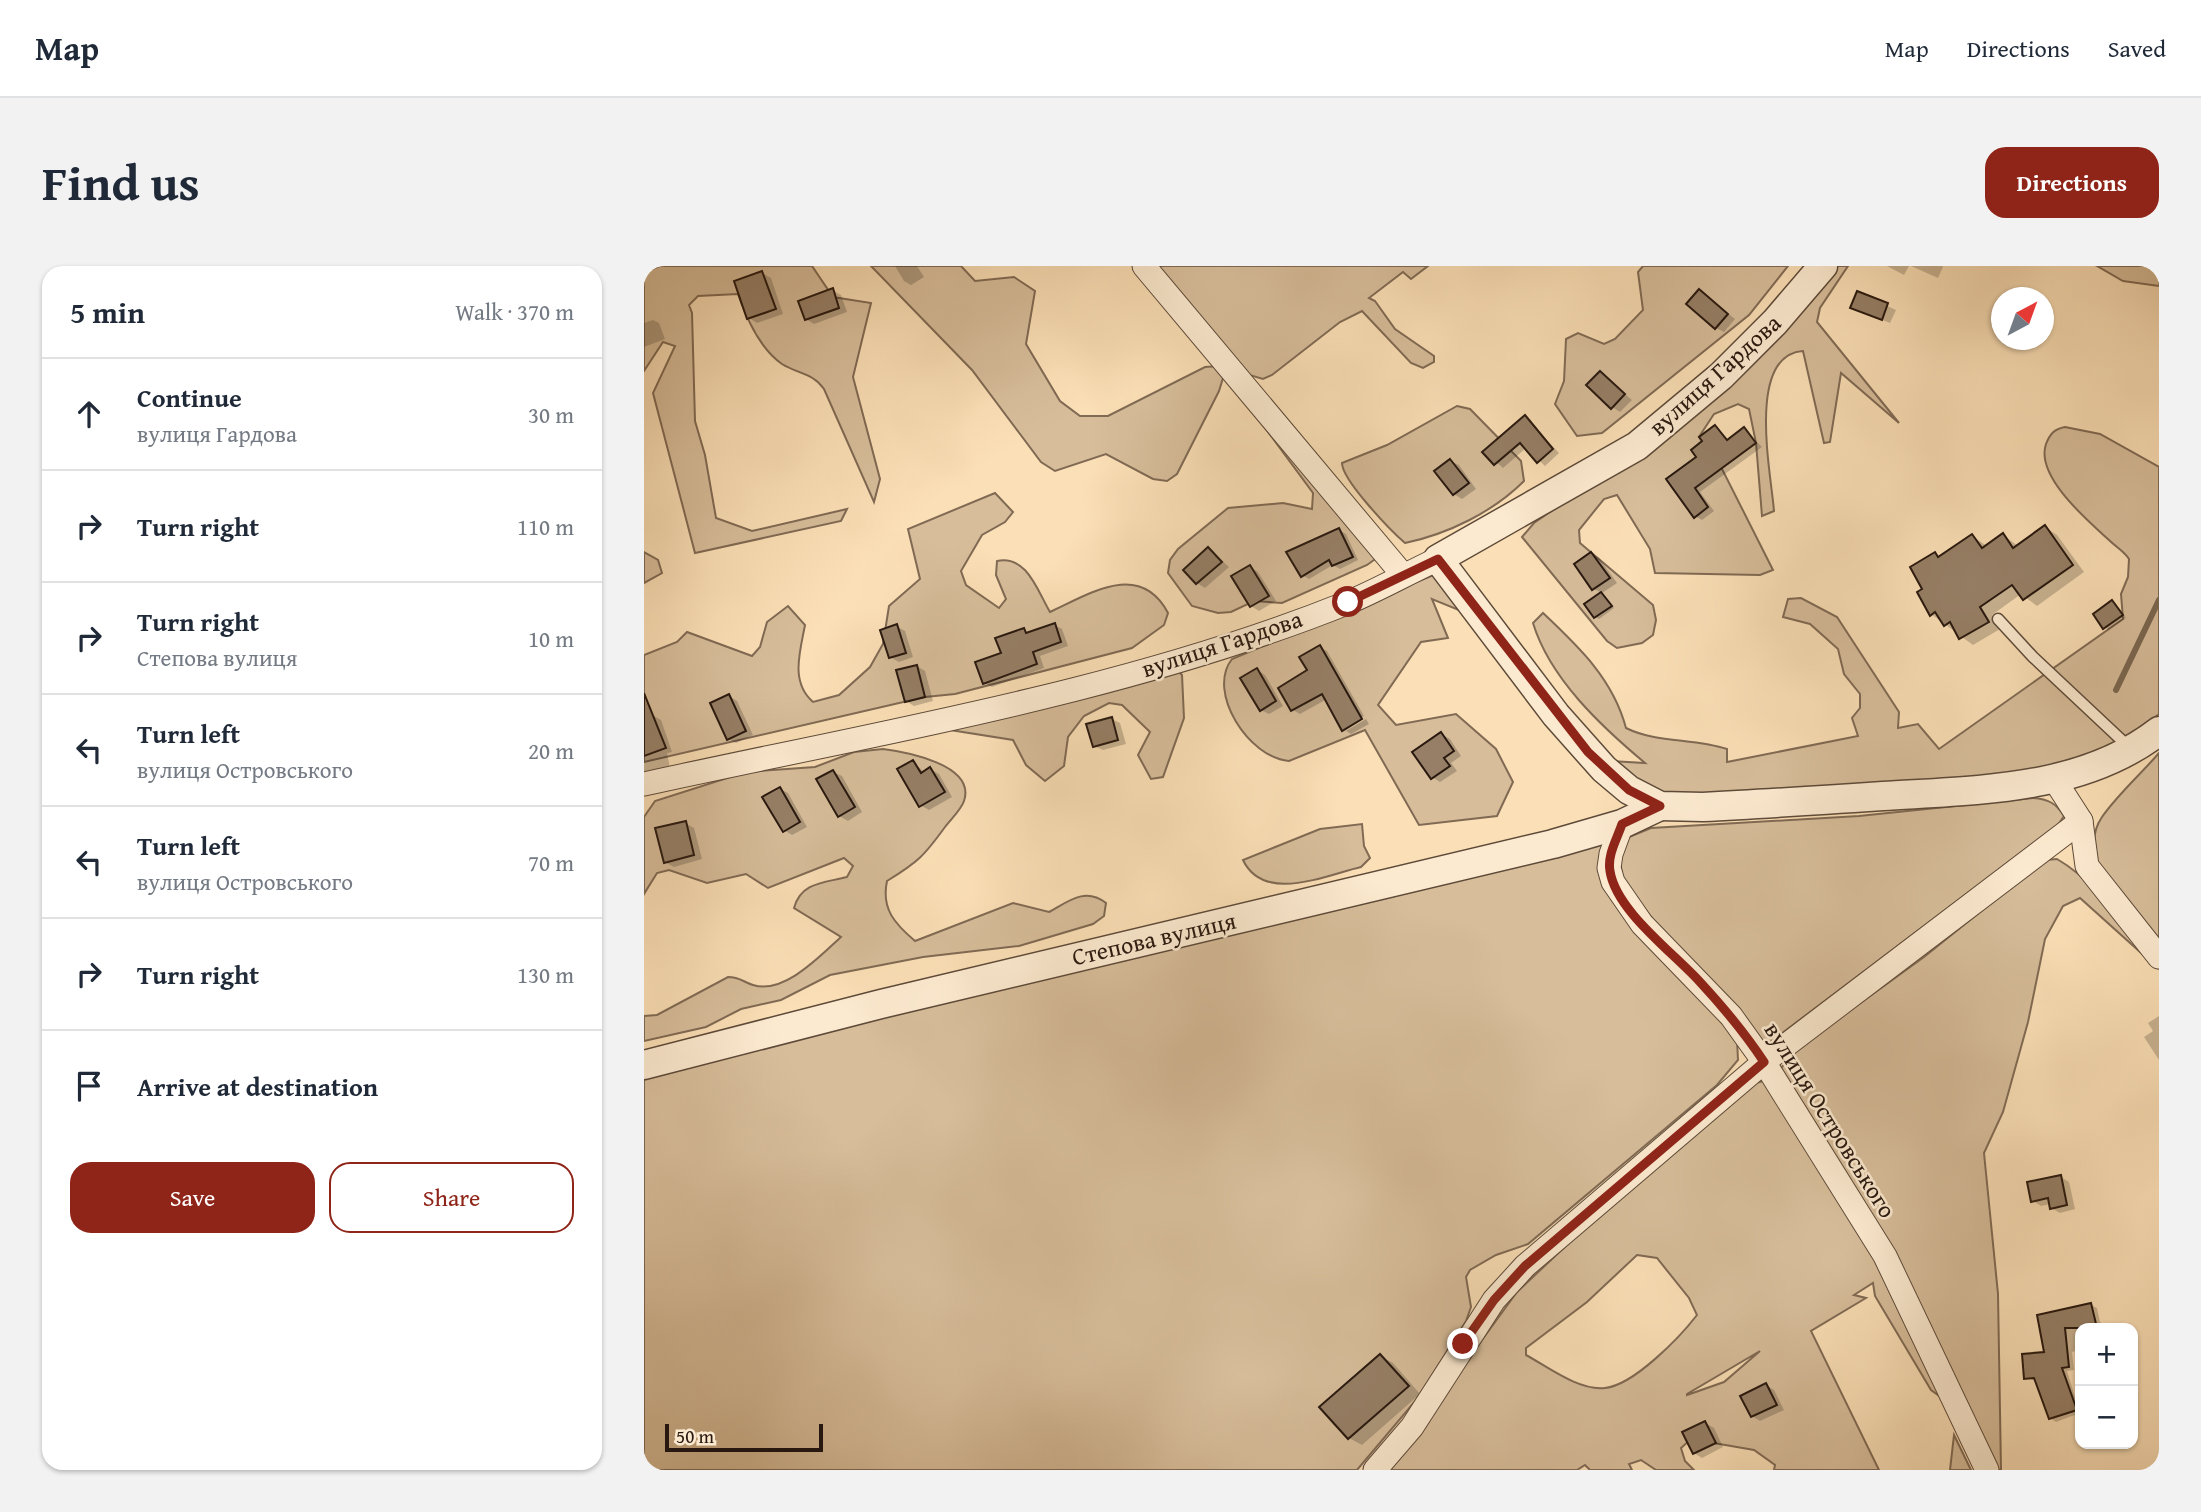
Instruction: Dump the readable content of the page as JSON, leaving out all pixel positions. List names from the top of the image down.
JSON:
{
  "streets": {
    "street": ["вулиця Гардова", "Степова вулиця", "вулиця Островського"]
  },
  "crossings": [
    ["Степова вулиця", "вулиця Островського"]
  ],
  "scale_bar": "50 m",
  "north": "top right",
  "page": {
    "header": "Map",
    "nav": ["Map", "Directions", "Saved"],
    "title": "Find us",
    "buttons": [
      "Directions",
      ["Save", "Share"]
    ],
    "heading": ["5 min", "Walk · 370 m"],
    "list": [
      ["Continue", "вулиця Гардова", "30 m"],
      ["Turn right", "110 m"],
      ["Turn right", "Степова вулиця", "10 m"],
      ["Turn left", "вулиця Островського", "20 m"],
      ["Turn left", "вулиця Островського", "70 m"],
      ["Turn right", "130 m"],
      "Arrive at destination"
    ],
    "map_buttons": ["+", "−"],
    "scale": "50 m"
  }
}
